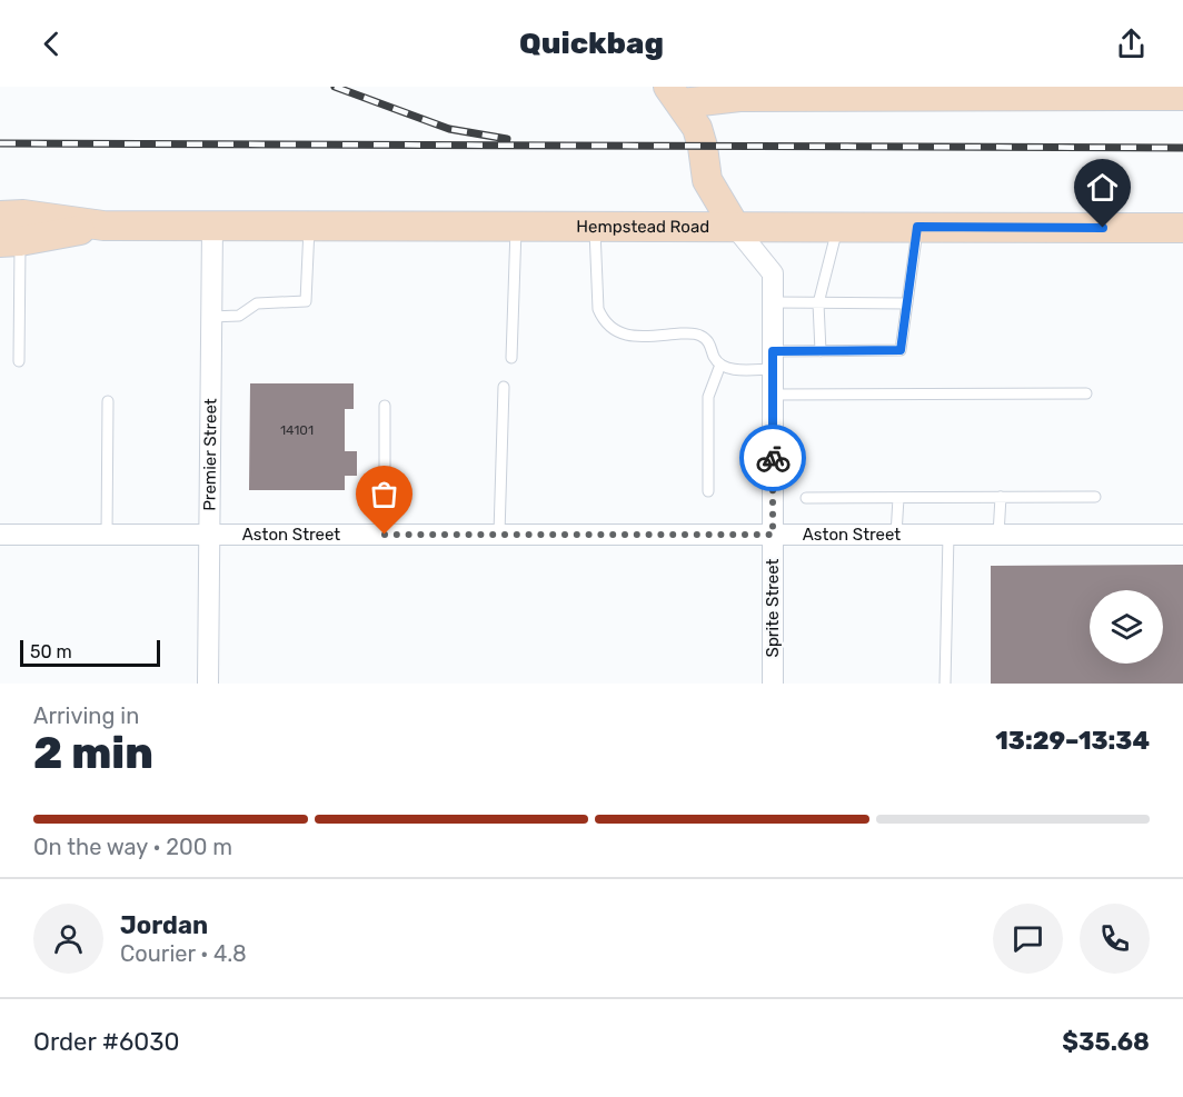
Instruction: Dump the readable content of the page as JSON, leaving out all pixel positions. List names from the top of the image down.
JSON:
{
  "streets": {
    "main road": ["Hempstead Road"],
    "street": ["Premier Street", "Aston Street", "Sprite Street"]
  },
  "crossings": [
    ["Hempstead Road", "Premier Street"],
    ["Hempstead Road", "Sprite Street"],
    ["Premier Street", "Aston Street"],
    ["Aston Street", "Sprite Street"]
  ],
  "house_numbers": ["14101"],
  "scale_bar": "50 m",
  "page": {
    "header": "Quickbag",
    "scale": "50 m",
    "heading": ["2 min", "Arriving in", "13:29–13:34"],
    "panel": [
      "Jordan",
      "Courier · 4.8",
      "Order #6030",
      "$35.68"
    ],
    "bar": "On the way · 200 m"
  }
}
